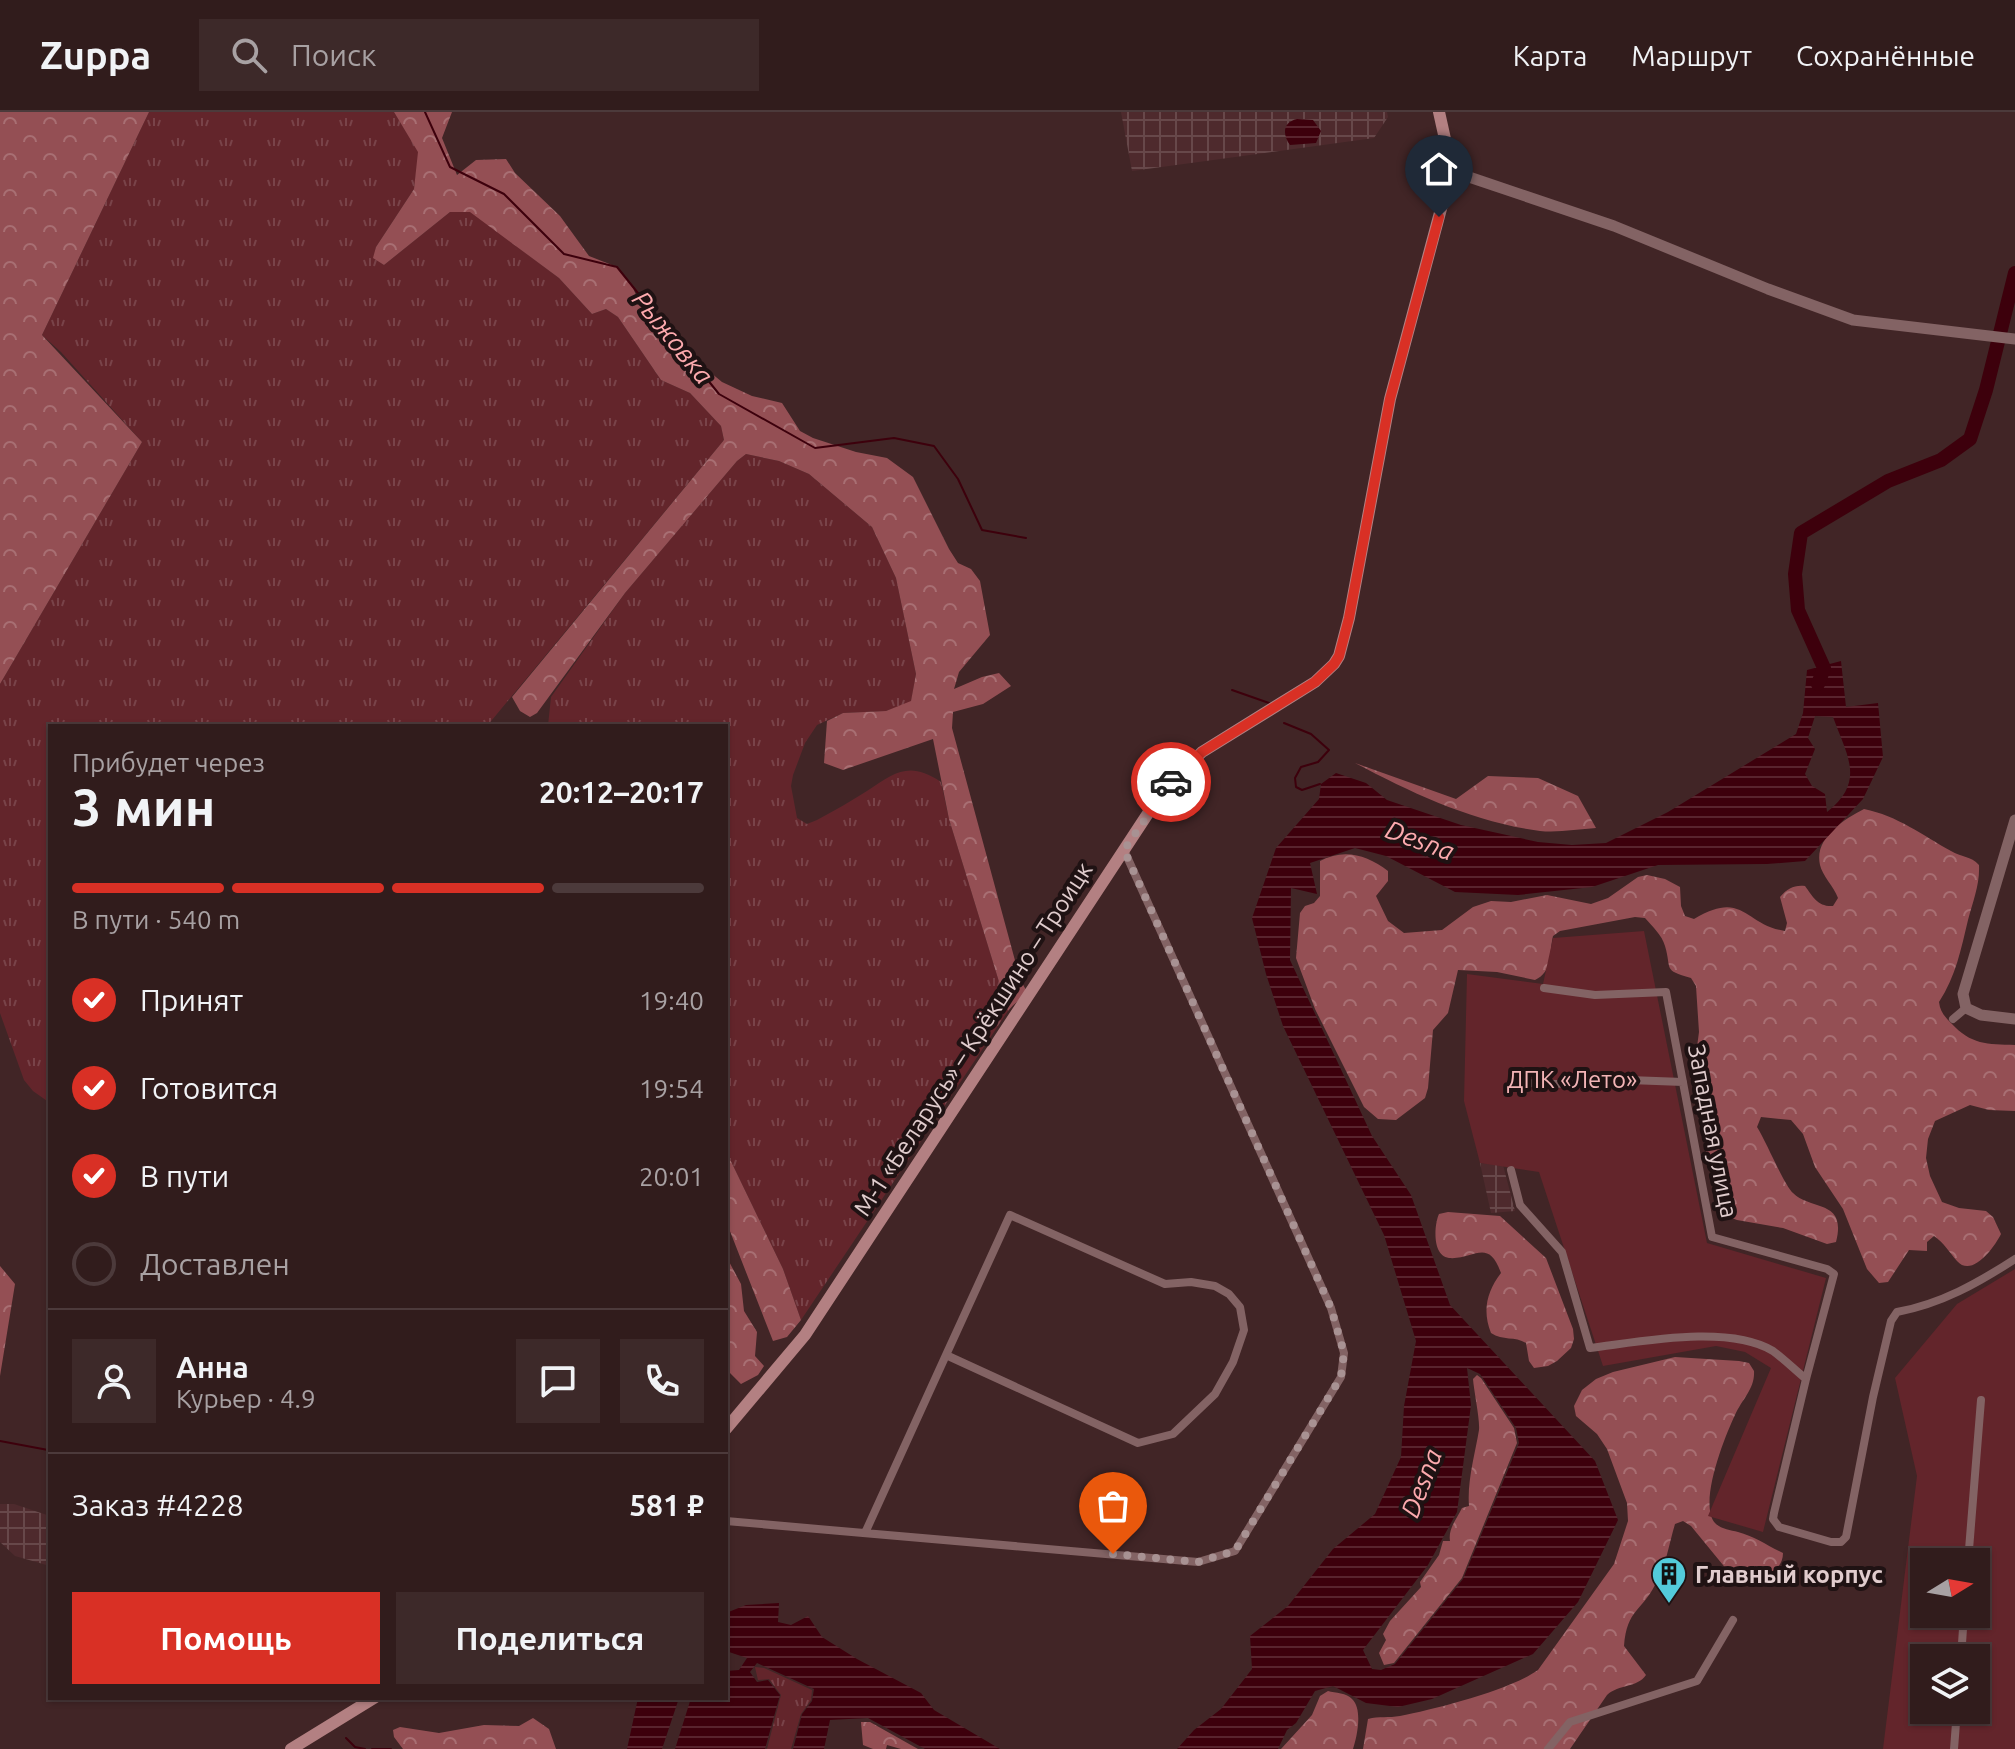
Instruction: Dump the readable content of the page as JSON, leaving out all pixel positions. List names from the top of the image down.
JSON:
{
  "streets": {
    "main road": ["М-1 «Беларусь» – Крёкшино – Троицк"],
    "street": ["Западная улица"]
  },
  "water": ["Рыжовка", "Desna"],
  "parks": ["ДПК «Лето»"],
  "places": {
    "building": ["Главный корпус"]
  },
  "north": "right",
  "page": {
    "header": "Zuppa",
    "search": "Поиск",
    "nav": ["Карта", "Маршрут", "Сохранённые"],
    "heading": ["3 мин", "Прибудет через", "20:12–20:17"],
    "panel": [
      "Анна",
      "Курьер · 4.9",
      "Заказ #4228",
      "581 ₽"
    ],
    "bar": "В пути · 540 m",
    "list": [
      ["Принят", "19:40"],
      ["Готовится", "19:54"],
      ["В пути", "20:01"],
      "Доставлен"
    ],
    "buttons": ["Помощь", "Поделиться"]
  }
}
